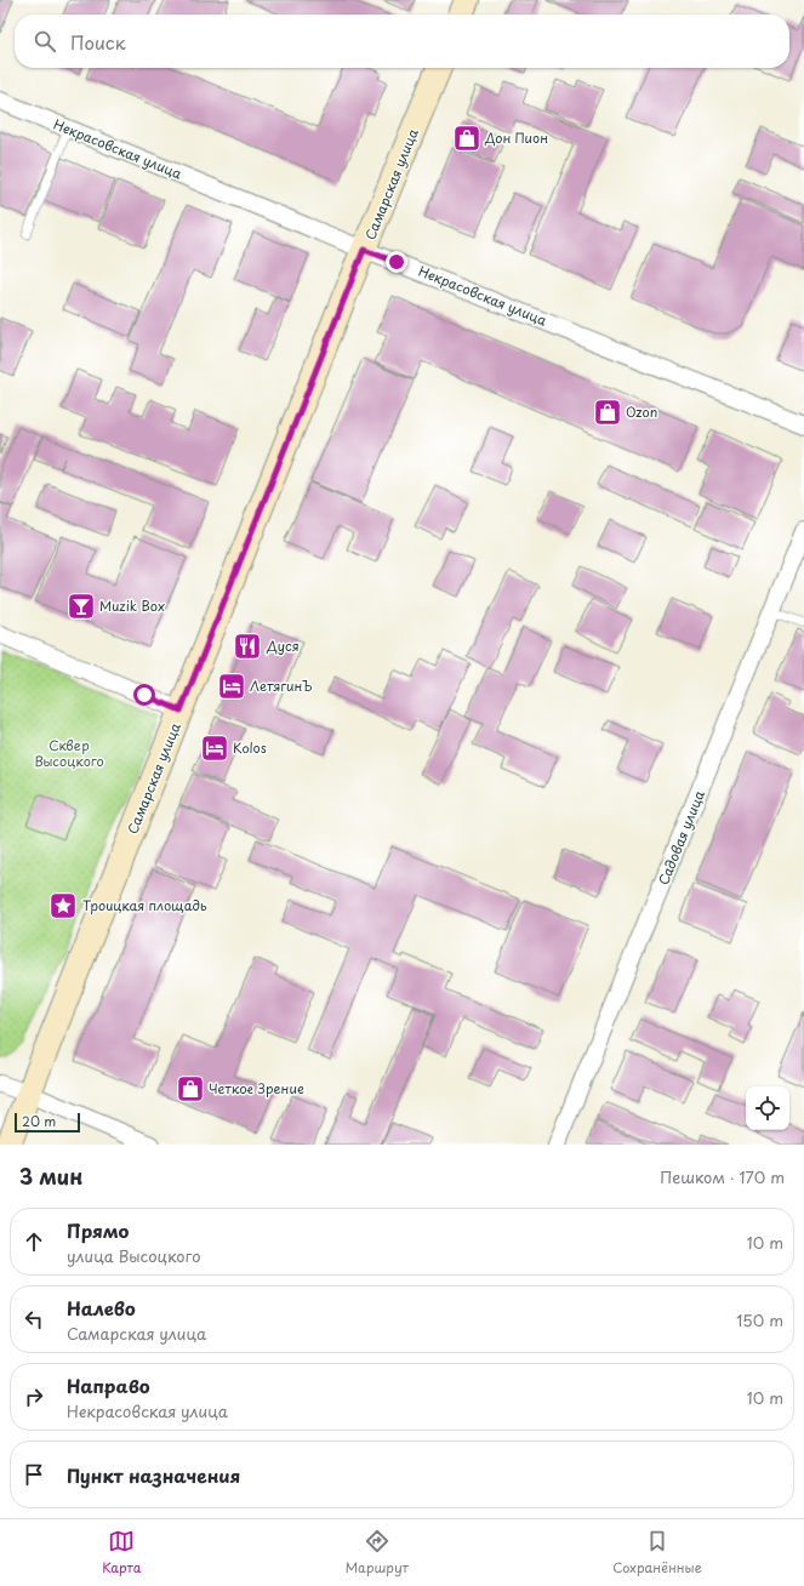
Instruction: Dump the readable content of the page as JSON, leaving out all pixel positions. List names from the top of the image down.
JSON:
{
  "streets": {
    "main road": ["Самарская улица"],
    "street": ["Некрасовская улица", "Садовая улица"]
  },
  "crossings": [
    ["Некрасовская улица", "Самарская улица"]
  ],
  "parks": ["Сквер Высоцкого"],
  "places": {
    "shop": ["Дон Пион", "Ozon", "Четкое Зрение"],
    "bar": ["Muzik Box"],
    "restaurant": ["Дуся"],
    "hotel": ["ЛетягинЪ", "Kolos"],
    "place": ["Троицкая площадь"]
  },
  "scale_bar": "20 m",
  "page": {
    "search": "Поиск",
    "scale": "20 m",
    "heading": ["3 мин", "Пешком · 170 m"],
    "list": [
      ["Прямо", "улица Высоцкого", "10 m"],
      ["Налево", "Самарская улица", "150 m"],
      ["Направо", "Некрасовская улица", "10 m"],
      "Пункт назначения"
    ],
    "nav": ["Карта", "Маршрут", "Сохранённые"]
  }
}
